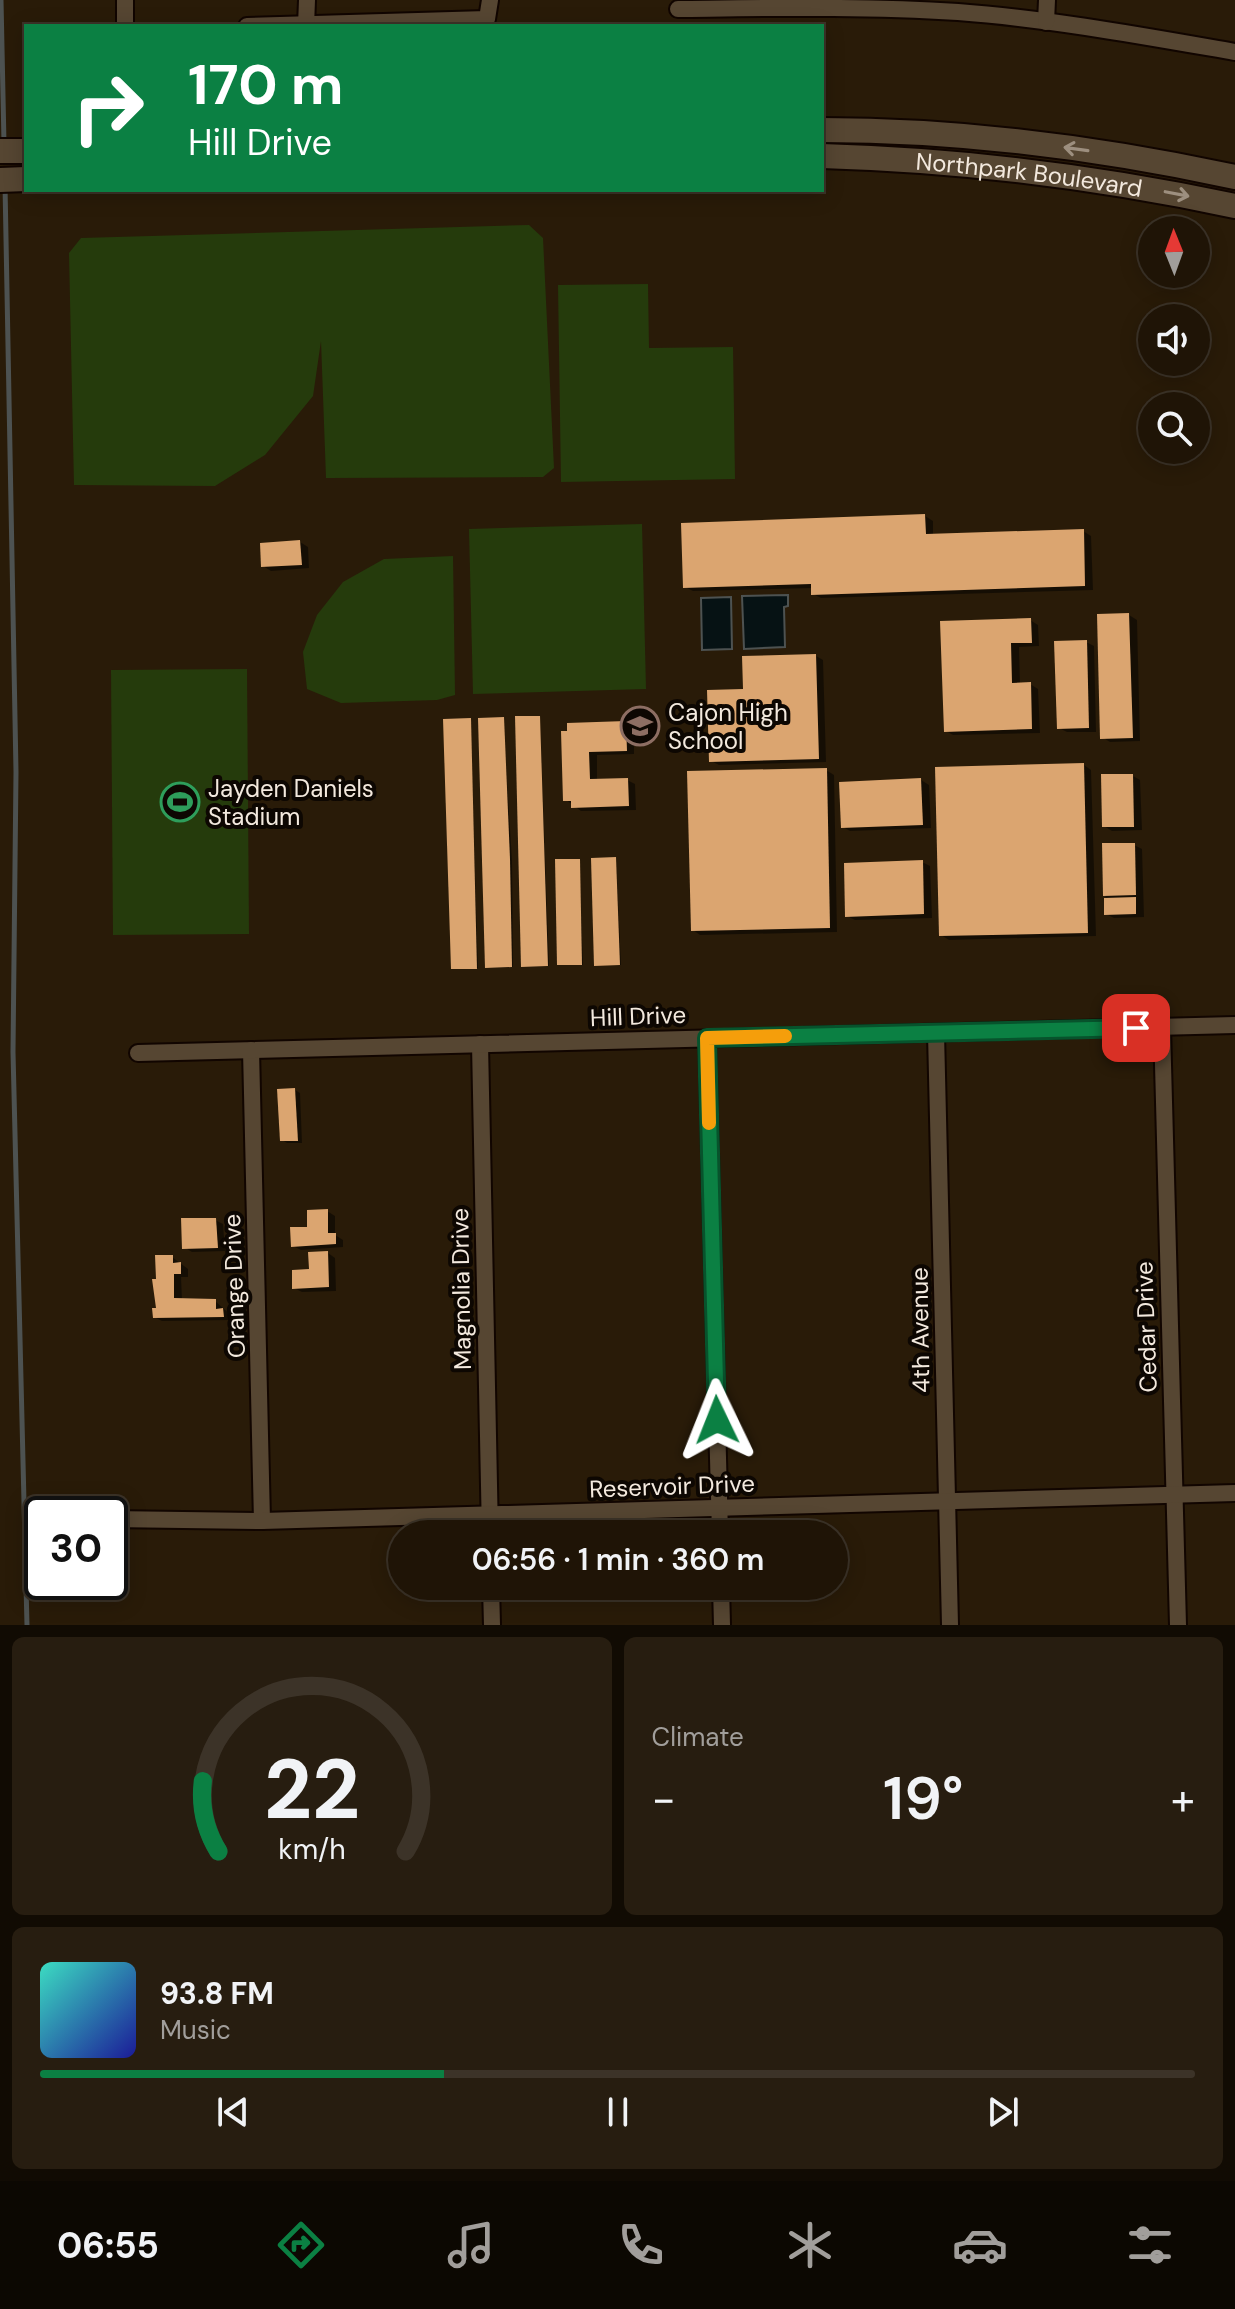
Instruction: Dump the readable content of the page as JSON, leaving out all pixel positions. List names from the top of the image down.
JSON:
{
  "streets": {
    "main road": ["Northpark Boulevard"],
    "street": [
      "Hill Drive",
      "Orange Drive",
      "Magnolia Drive",
      "Cedar Drive",
      "4th Avenue",
      "Reservoir Drive"
    ]
  },
  "crossings": [
    ["Hill Drive", "Orange Drive"],
    ["Hill Drive", "Magnolia Drive"],
    ["Hill Drive", "Cedar Drive"],
    ["Hill Drive", "4th Avenue"],
    ["Orange Drive", "Reservoir Drive"],
    ["Magnolia Drive", "Reservoir Drive"],
    ["Cedar Drive", "Reservoir Drive"],
    ["4th Avenue", "Reservoir Drive"]
  ],
  "places": {
    "school or university": ["Cajon High School"],
    "sports": ["Jayden Daniels Stadium"]
  },
  "north": "top",
  "page": {
    "turn": ["170 m", "Hill Drive"],
    "limit": "30",
    "trip": "06:56 · 1 min · 360 m",
    "tile": "Climate",
    "heat": ["−", "19°", "+"],
    "song": ["93.8 FM", "Music"],
    "tabs": "06:55",
    "gauge": ["22", "km/h"]
  }
}
